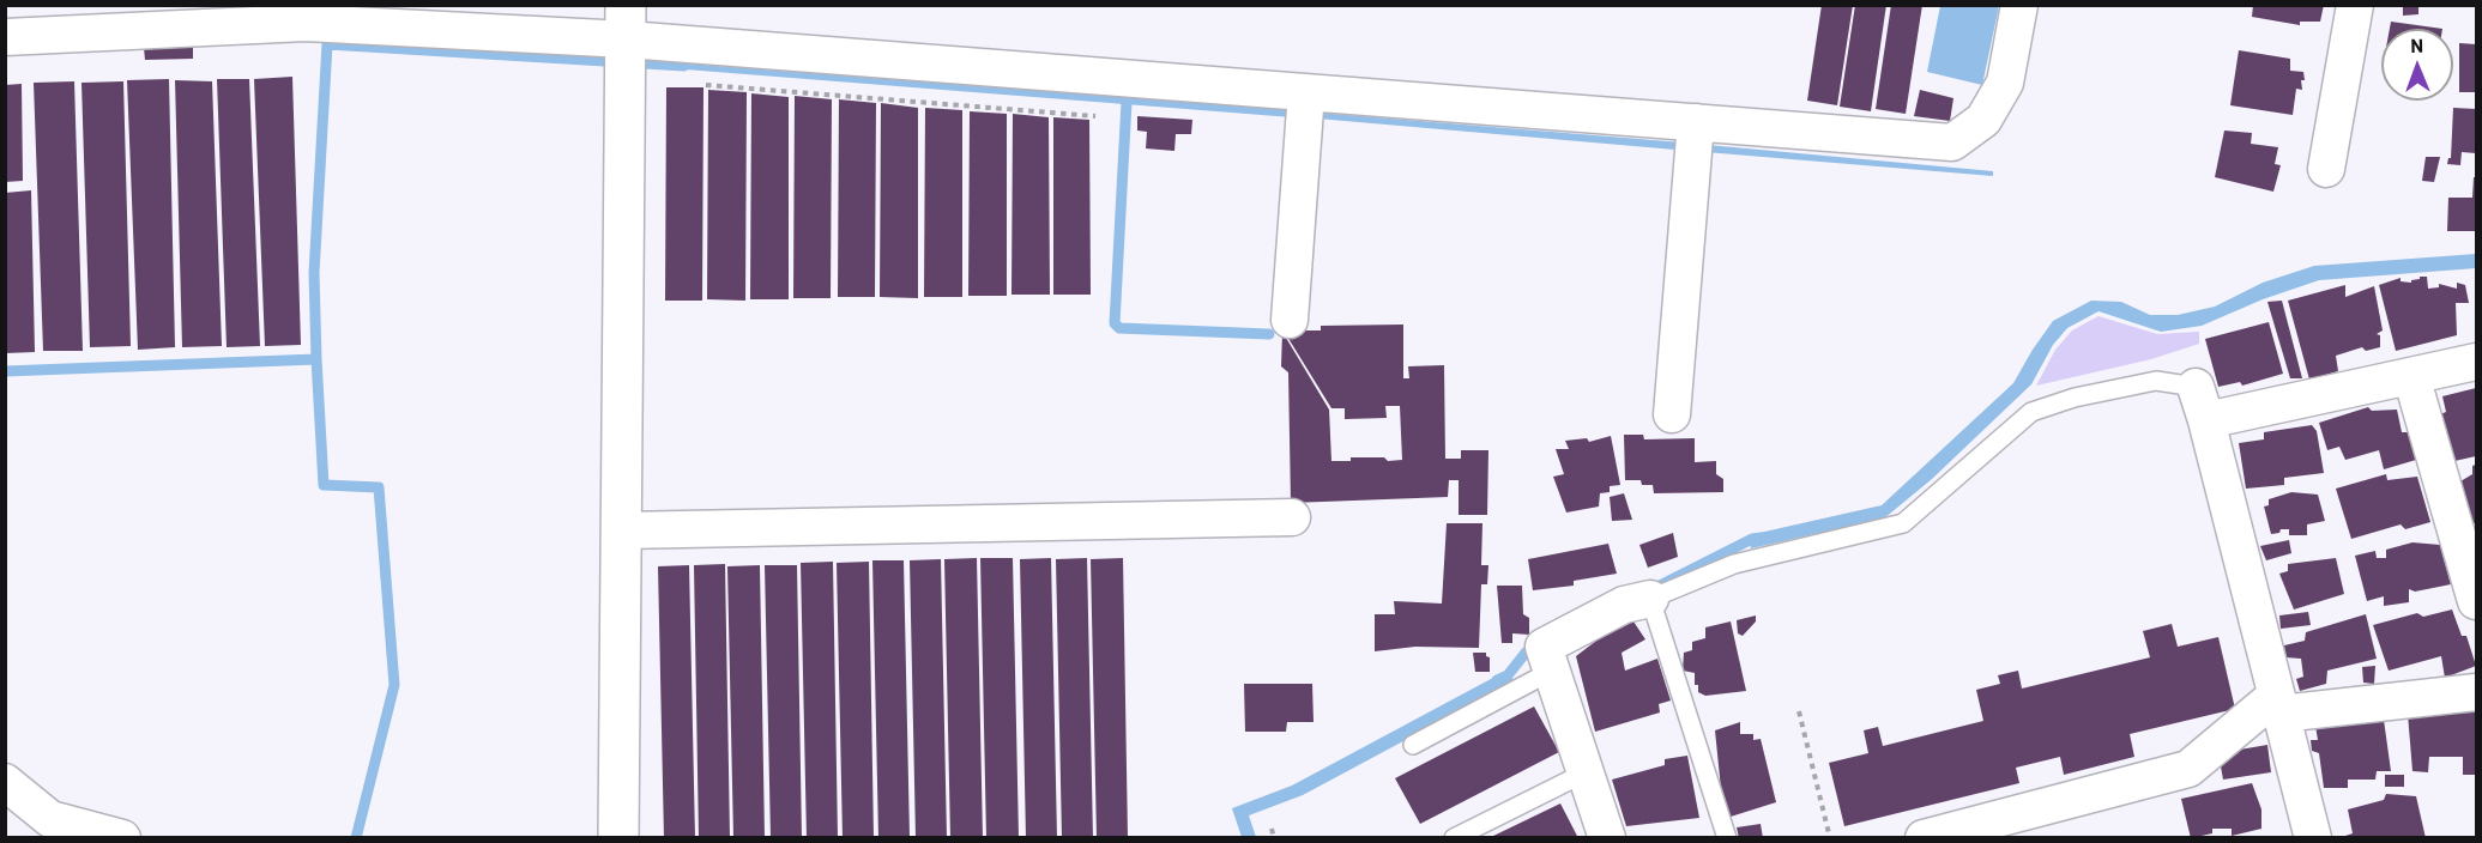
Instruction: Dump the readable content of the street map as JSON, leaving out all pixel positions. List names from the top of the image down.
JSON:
{
  "north": "top"
}
